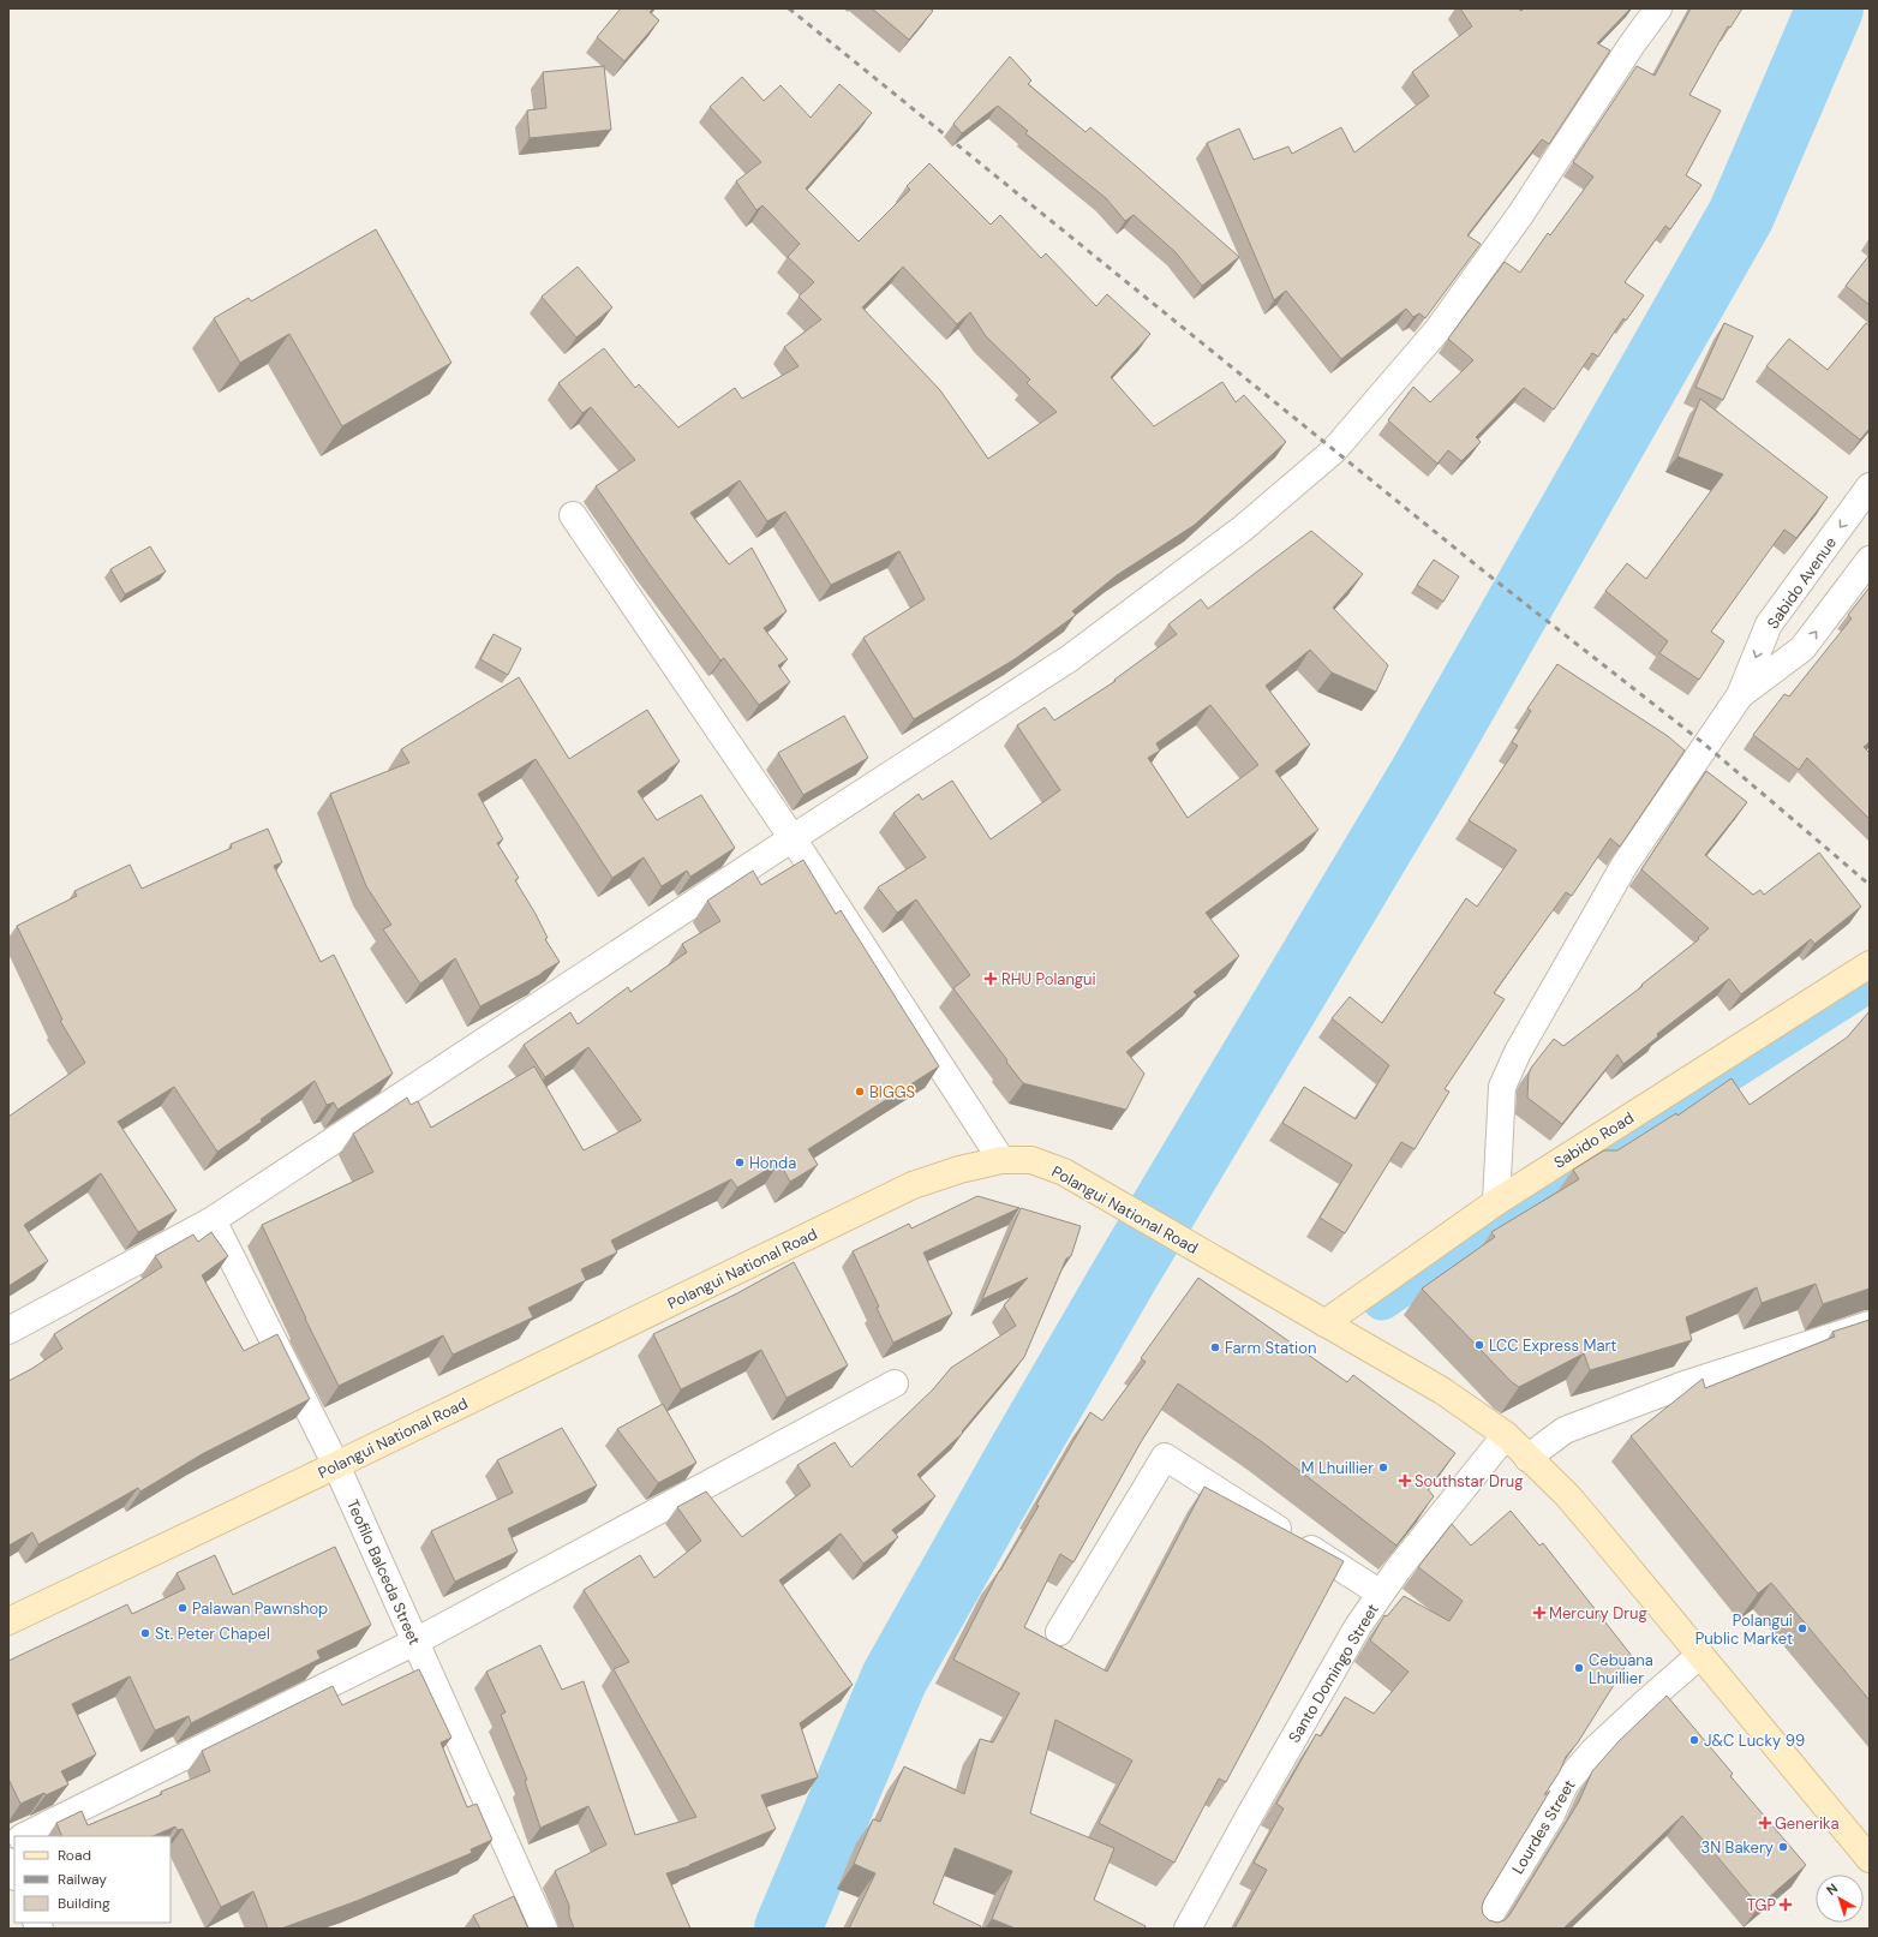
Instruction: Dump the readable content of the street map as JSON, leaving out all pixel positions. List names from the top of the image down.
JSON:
{
  "streets": {
    "main road": ["Sabido Road", "Polangui National Road"],
    "street": [
      "Sabido Avenue",
      "Teofilo Balceda Street",
      "Santo Domingo Street",
      "Lourdes Street"
    ]
  },
  "crossings": [
    ["Sabido Road", "Polangui National Road"],
    ["Polangui National Road", "Teofilo Balceda Street"],
    ["Polangui National Road", "Santo Domingo Street"],
    ["Polangui National Road", "Lourdes Street"]
  ],
  "places": {
    "health": [
      "RHU Polangui",
      "Southstar Drug",
      "Mercury Drug",
      "Generika",
      "TGP"
    ],
    "other": [
      "BIGGS",
      "Honda",
      "LCC Express Mart",
      "Farm Station",
      "M Lhuillier",
      "Palawan Pawnshop",
      "Polangui Public Market",
      "St. Peter Chapel",
      "Cebuana Lhuillier",
      "J&C Lucky 99",
      "3N Bakery"
    ]
  },
  "legend": ["Road", "Railway", "Building"],
  "north": "top left"
}
